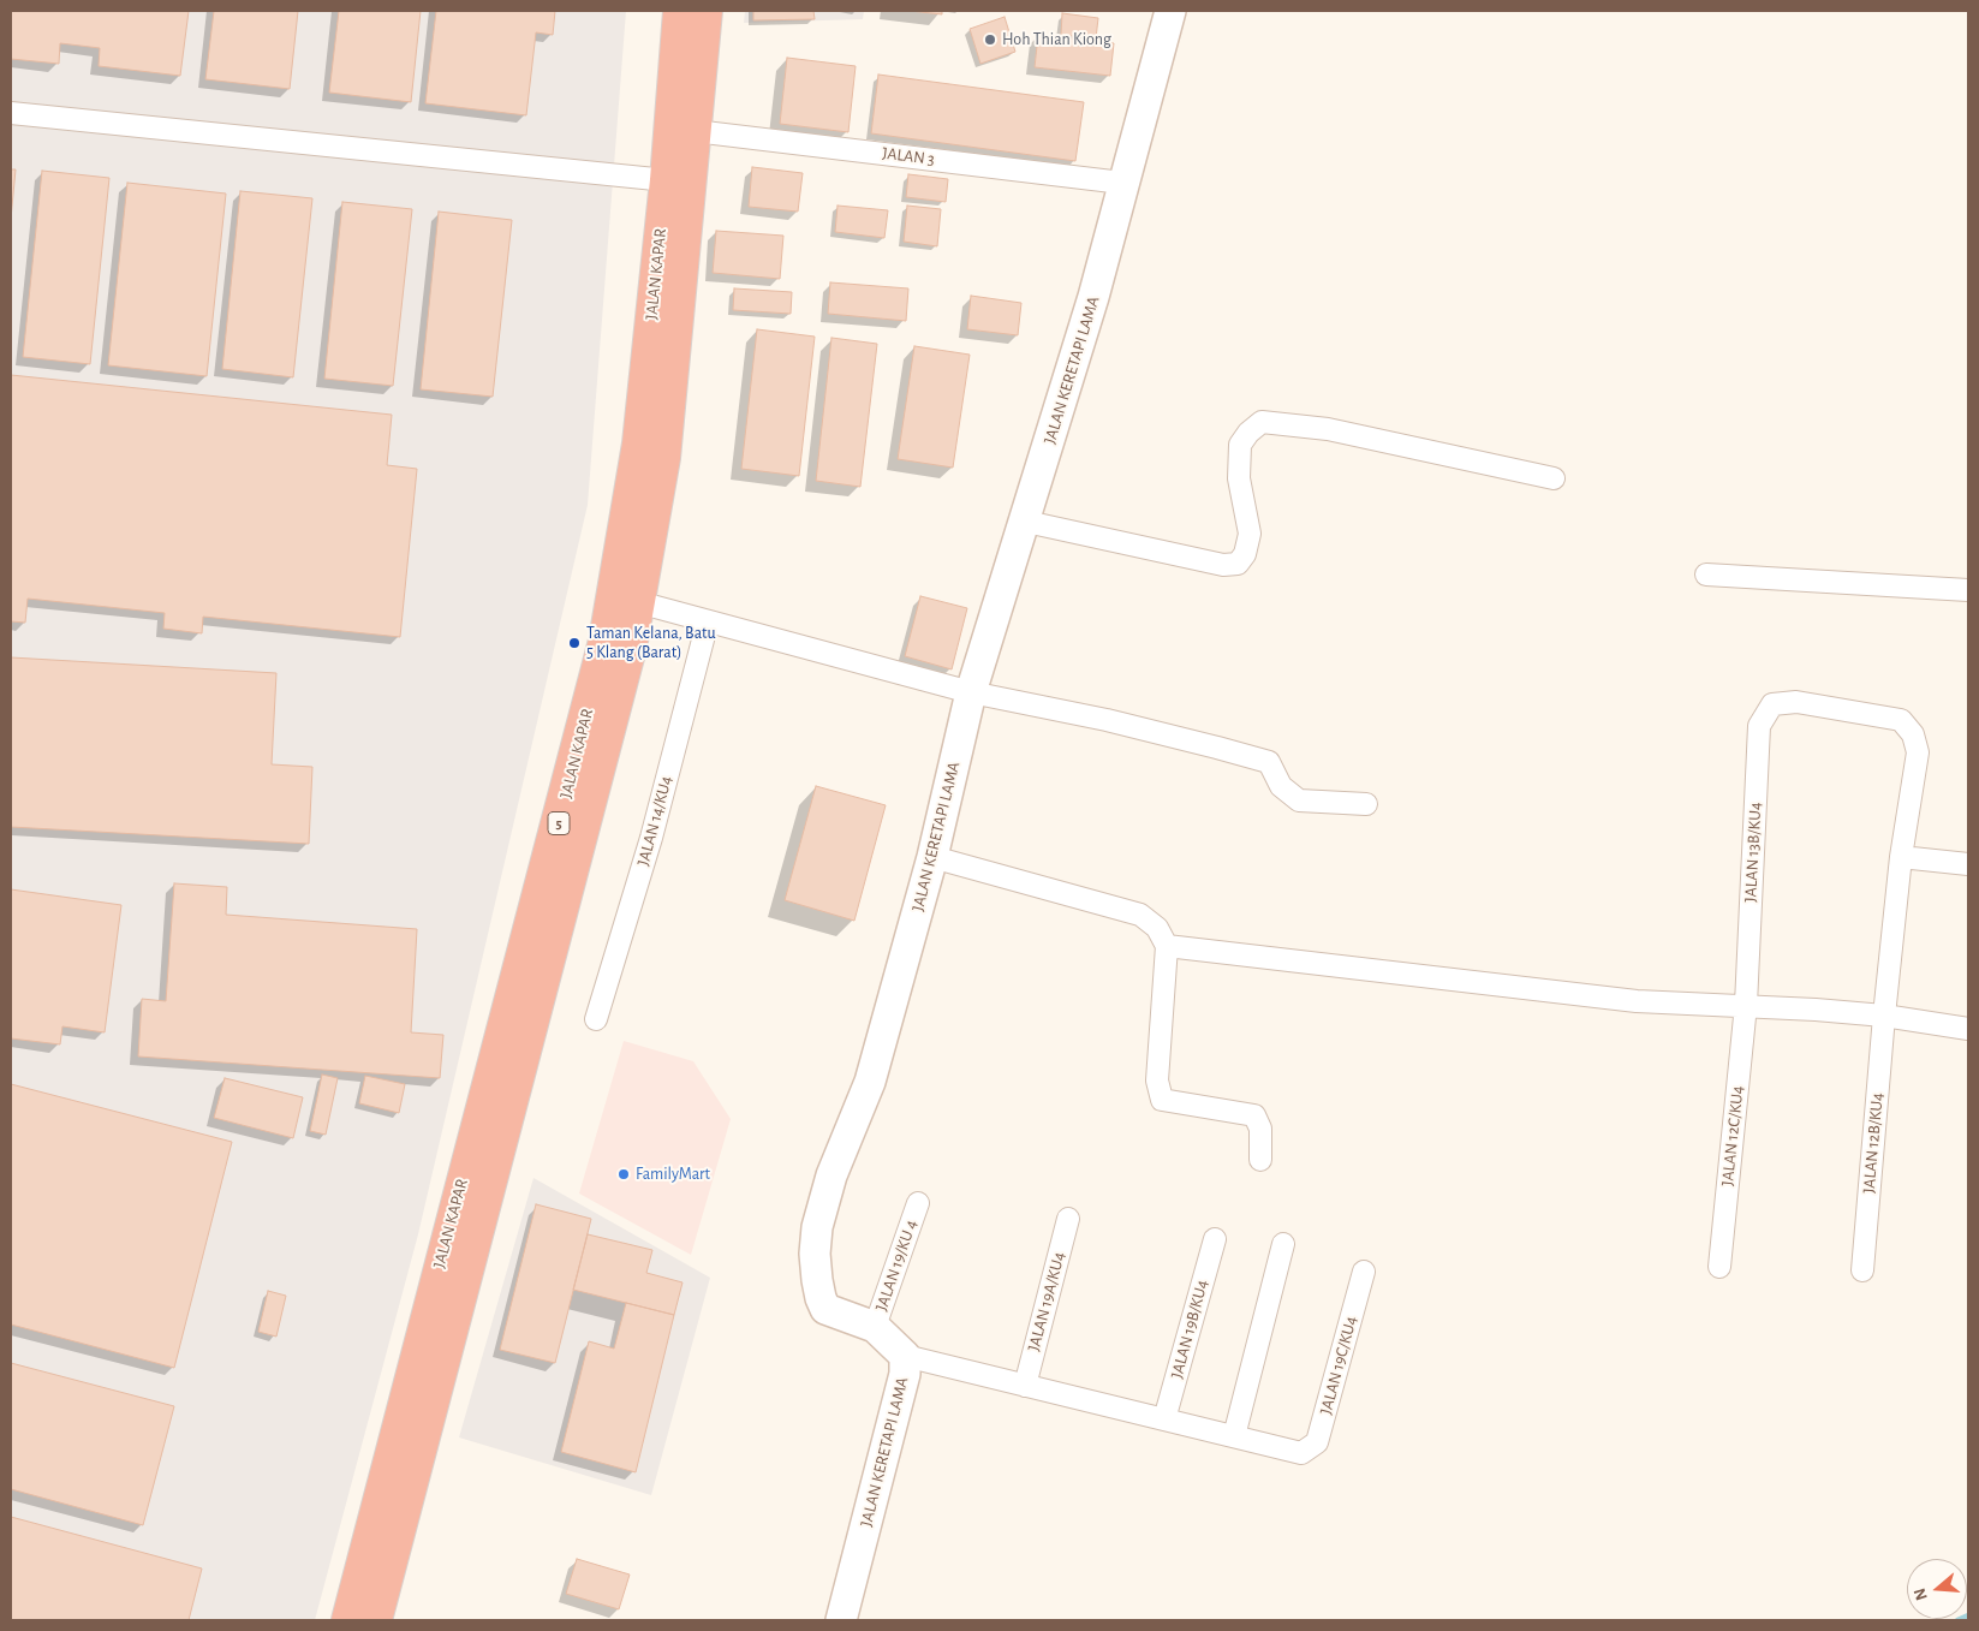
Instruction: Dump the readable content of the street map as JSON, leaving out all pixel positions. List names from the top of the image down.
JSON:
{
  "streets": {
    "highway": ["JALAN KAPAR", "5"],
    "street": [
      "JALAN 3",
      "JALAN KERETAPI LAMA",
      "JALAN 14/KU4",
      "JALAN 13B/KU4",
      "JALAN 12C/KU4",
      "JALAN 12B/KU4",
      "JALAN 19/KU 4",
      "JALAN 19A/KU4",
      "JALAN 19B/KU4",
      "JALAN 19C/KU4"
    ]
  },
  "crossings": [
    ["JALAN 3", "JALAN KAPAR"],
    ["JALAN 3", "JALAN KERETAPI LAMA"],
    ["JALAN KERETAPI LAMA", "JALAN 19/KU 4"],
    ["JALAN 13B/KU4", "JALAN 12C/KU4"],
    ["JALAN 13B/KU4", "JALAN 12B/KU4"]
  ],
  "places": ["Hoh Thian Kiong", "Taman Kelana, Batu 5 Klang (Barat)", "FamilyMart"],
  "north": "left"
}
